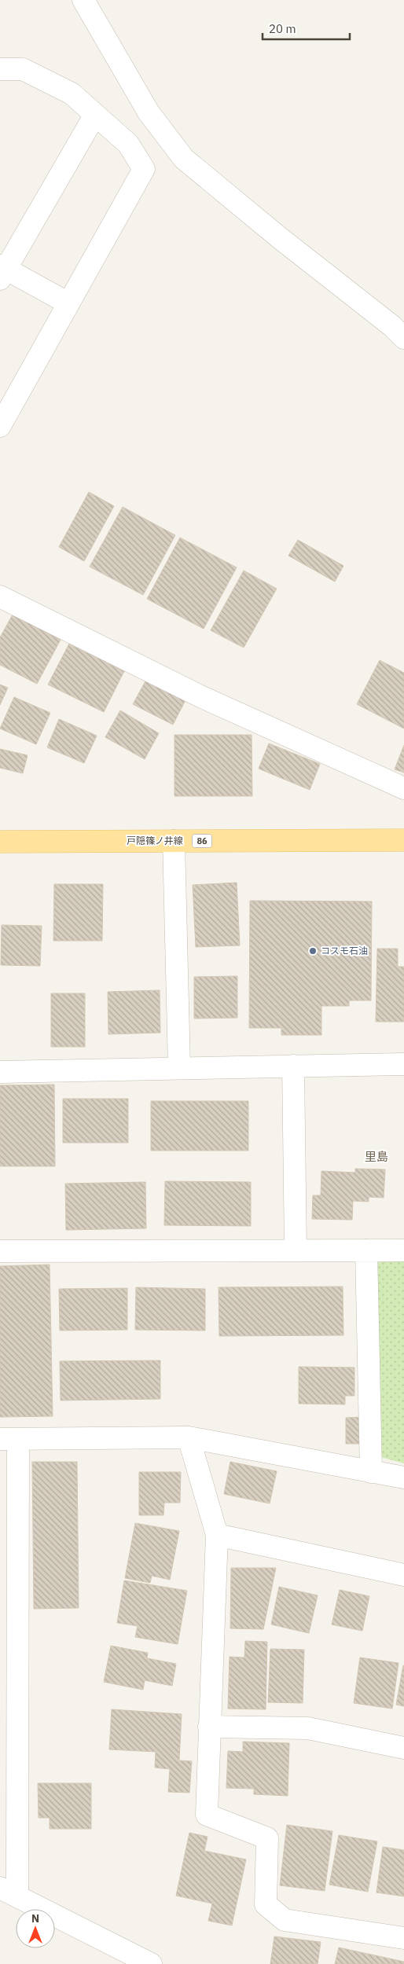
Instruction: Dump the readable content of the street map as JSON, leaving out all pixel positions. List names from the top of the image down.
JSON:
{
  "streets": {
    "main road": ["戸隠篠ノ井線", "86"]
  },
  "districts": ["里島"],
  "places": ["コスモ石油"],
  "scale_bar": "20 m",
  "north": "top"
}
